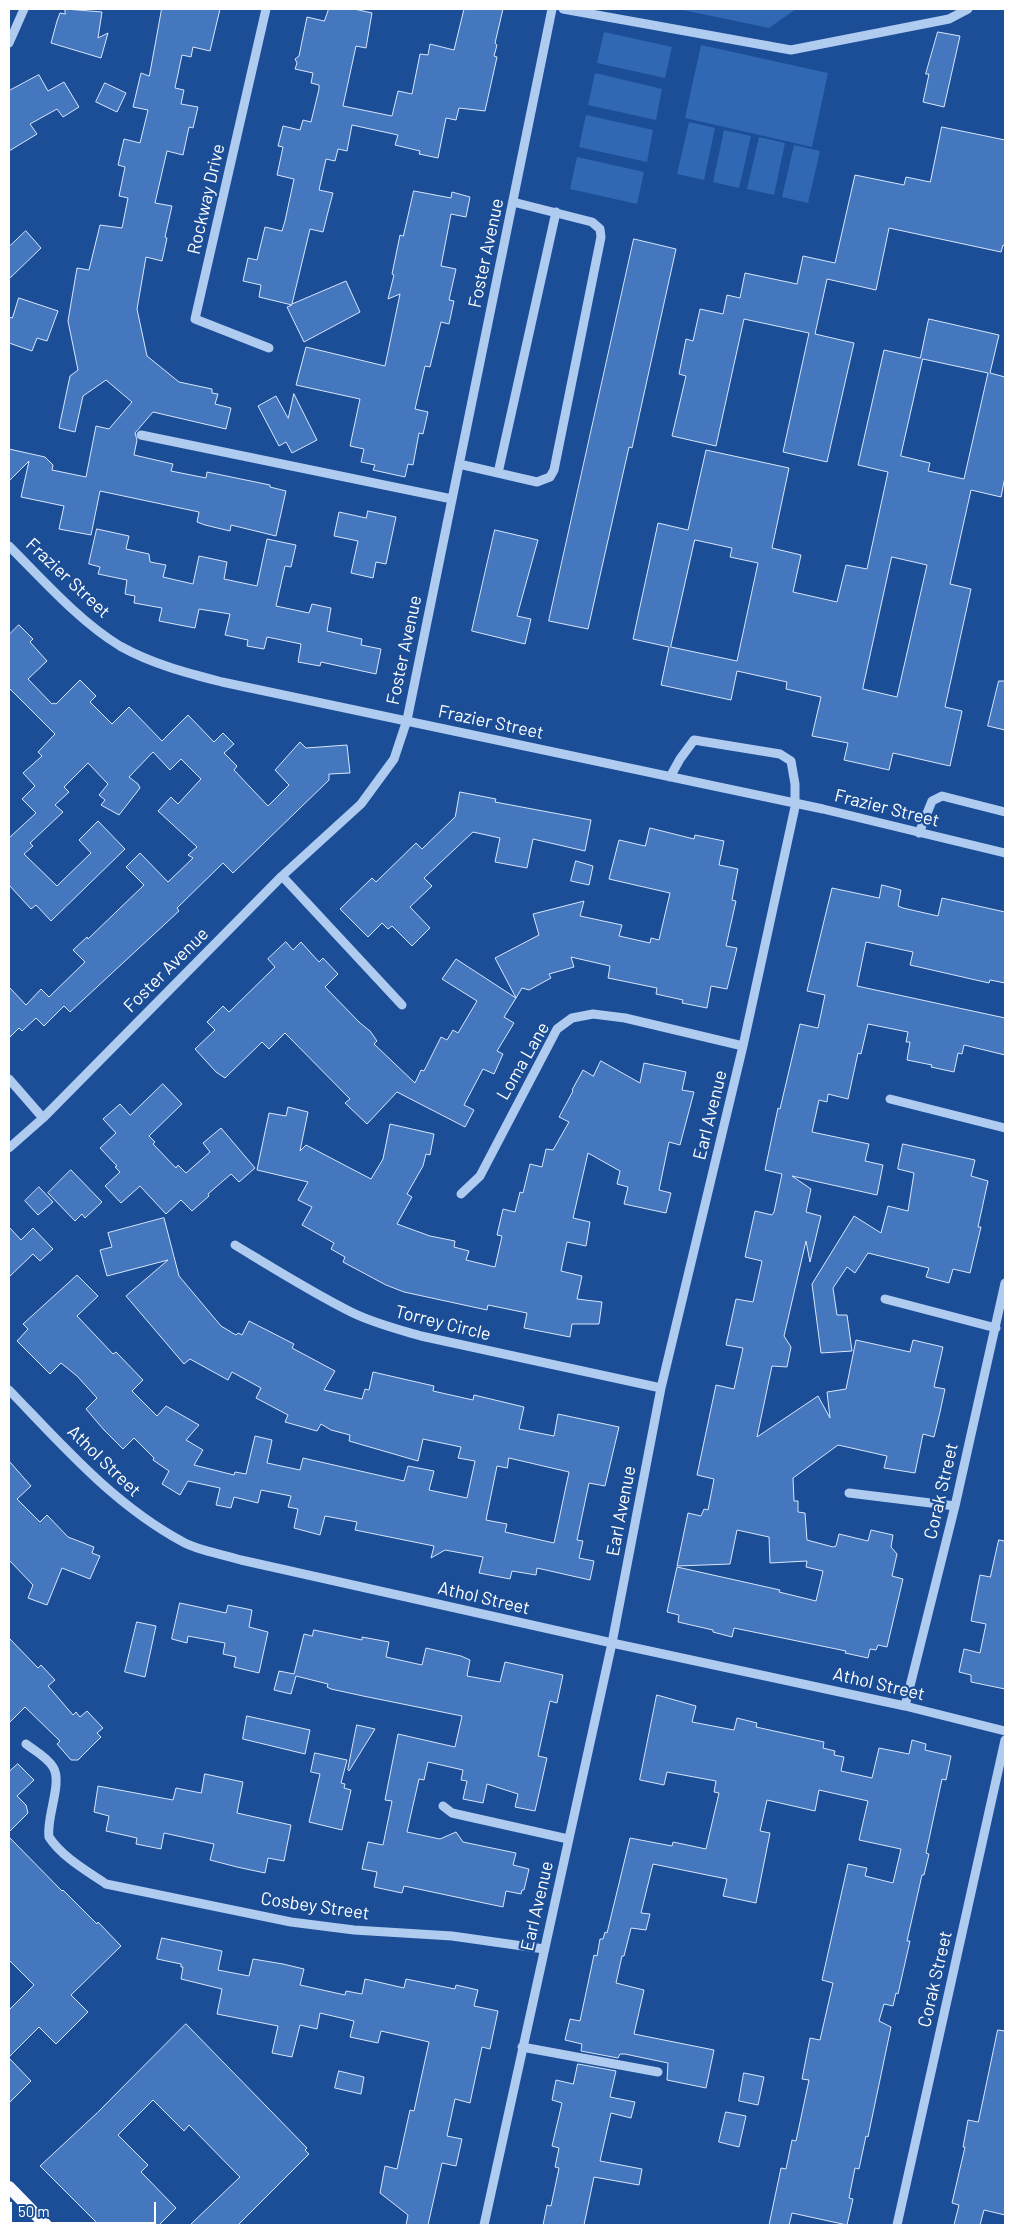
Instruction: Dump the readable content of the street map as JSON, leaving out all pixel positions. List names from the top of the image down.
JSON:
{
  "streets": {
    "street": [
      "Rockway Drive",
      "Foster Avenue",
      "Frazier Street",
      "Loma Lane",
      "Earl Avenue",
      "Torrey Circle",
      "Athol Street",
      "Corak Street",
      "Cosbey Street"
    ]
  },
  "crossings": [
    ["Foster Avenue", "Frazier Street"],
    ["Frazier Street", "Earl Avenue"],
    ["Loma Lane", "Earl Avenue"],
    ["Earl Avenue", "Torrey Circle"],
    ["Earl Avenue", "Athol Street"],
    ["Earl Avenue", "Cosbey Street"],
    ["Athol Street", "Corak Street"]
  ],
  "scale_bar": "50 m"
}
